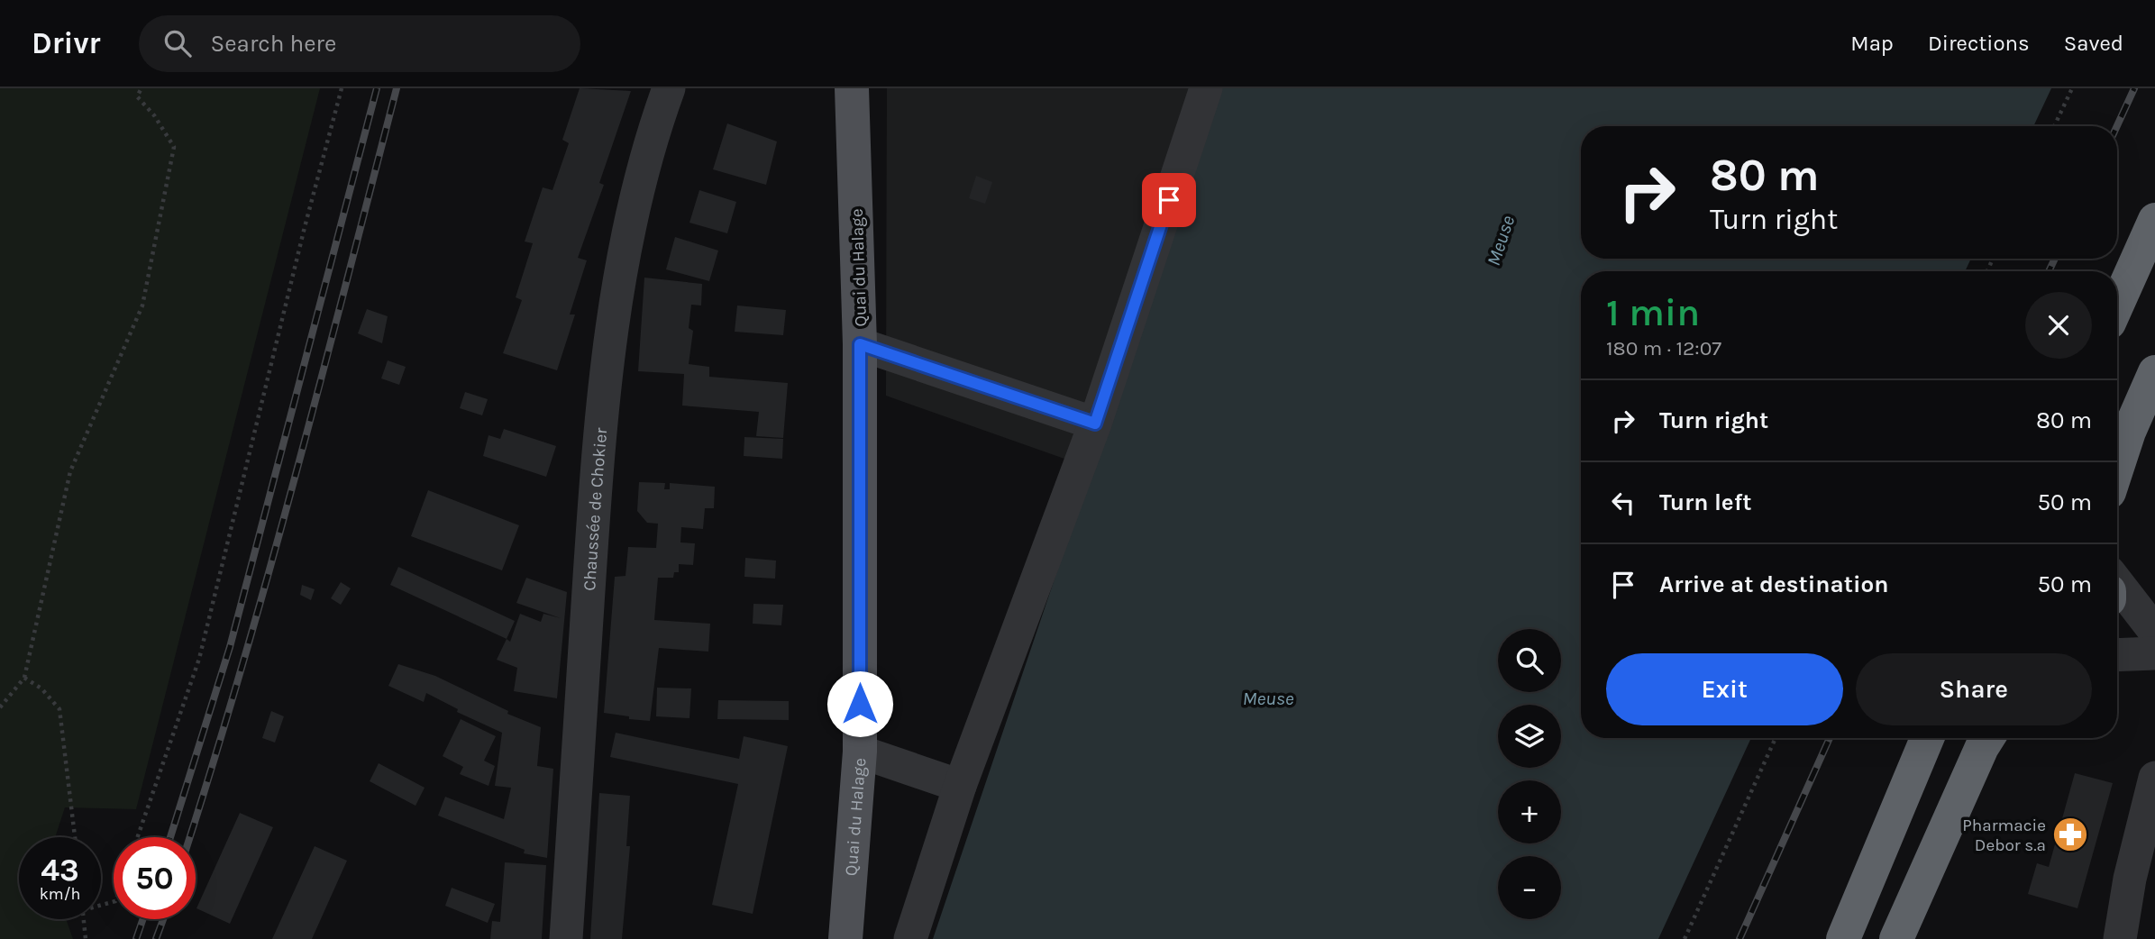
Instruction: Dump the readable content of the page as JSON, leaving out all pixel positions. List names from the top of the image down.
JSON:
{
  "streets": {
    "main road": ["Quai du Halage"],
    "street": ["Chaussée de Chokier"]
  },
  "water": ["Meuse"],
  "places": {
    "pharmacy": ["Pharmacie Debor s.a"]
  },
  "page": {
    "header": "Drivr",
    "search": "Search here",
    "nav": ["Map", "Directions", "Saved"],
    "turn": ["80 m", "Turn right"],
    "heading": ["1 min", "180 m · 12:07"],
    "list": [
      {
        "name": "Turn right",
        "value": "80 m"
      },
      {
        "name": "Turn left",
        "value": "50 m"
      },
      {
        "name": "Arrive at destination",
        "value": "50 m"
      }
    ],
    "map_buttons": ["+", "−"],
    "buttons": ["Exit", "Share"],
    "speed": "43 km/h",
    "limit": "50"
  }
}
